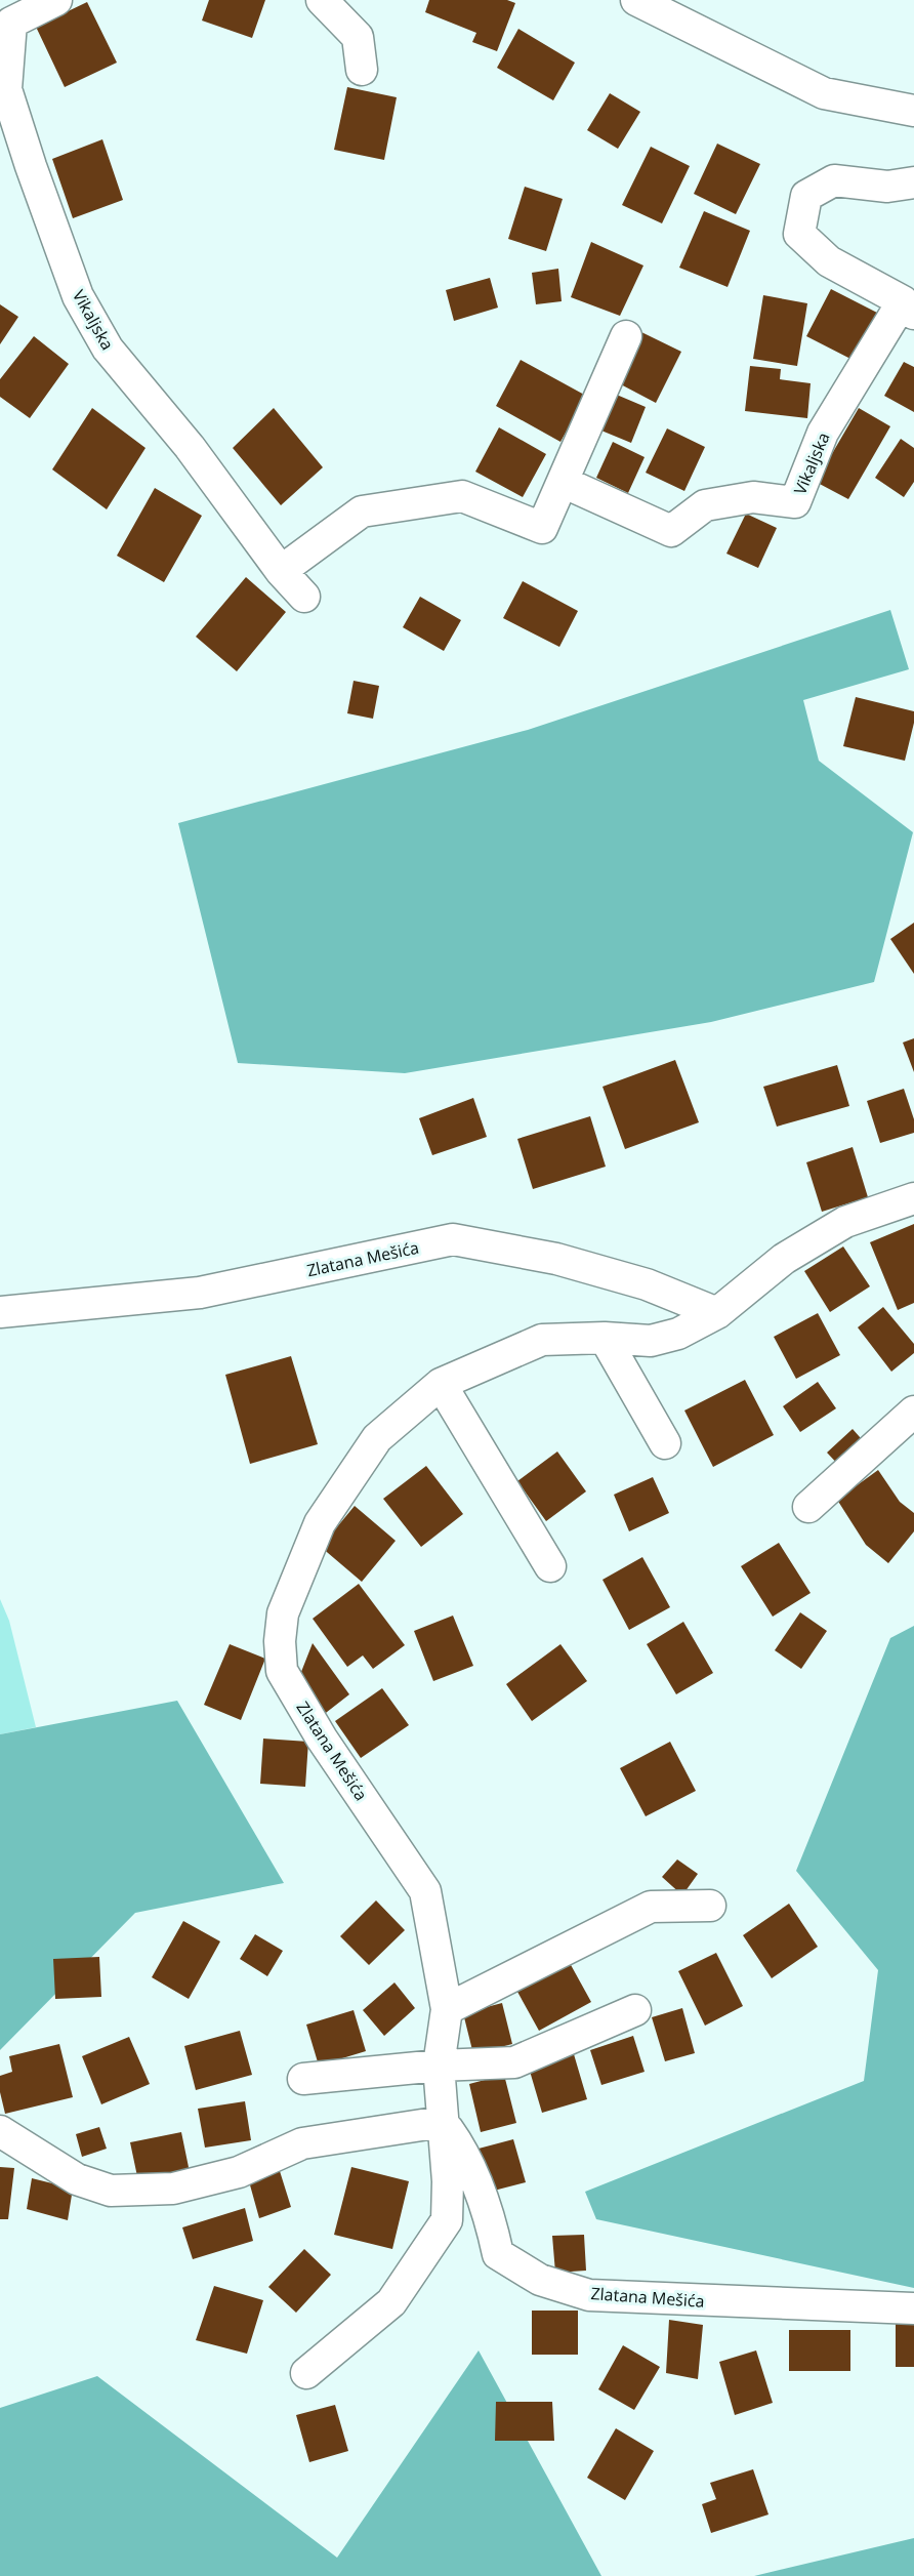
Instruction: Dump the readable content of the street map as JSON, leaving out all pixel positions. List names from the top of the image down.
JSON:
{
  "streets": {
    "street": ["Vikaljska", "Zlatana Mešića"]
  }
}
